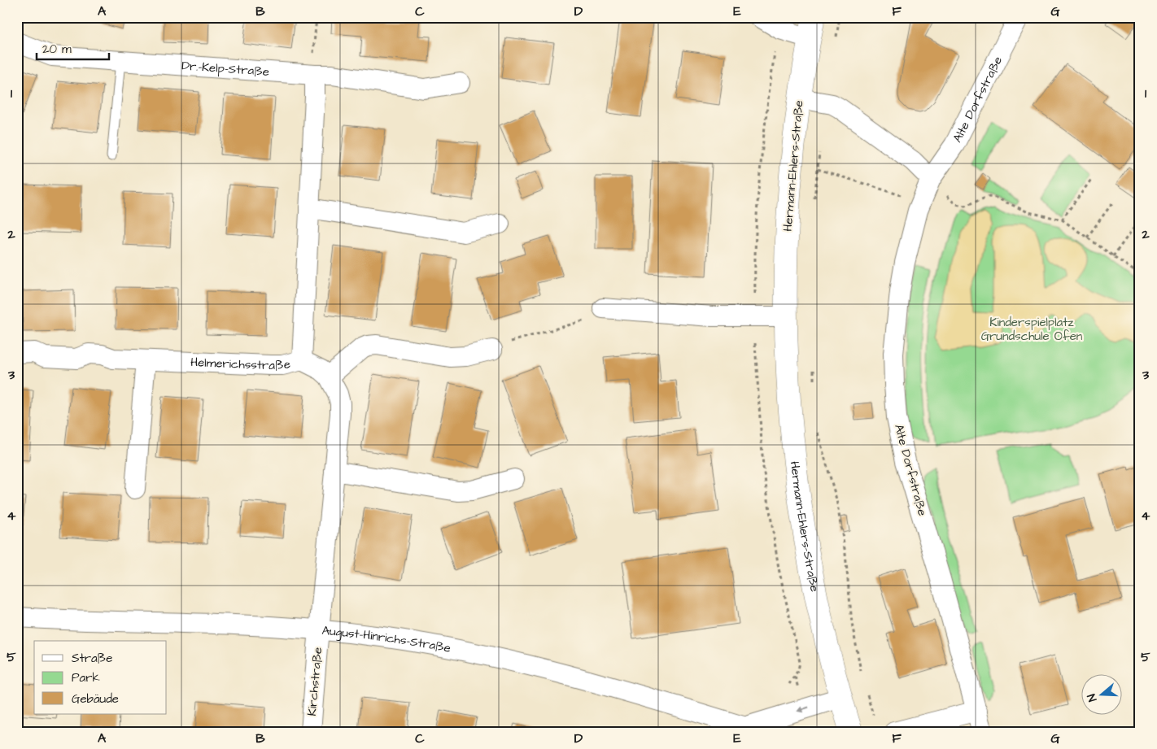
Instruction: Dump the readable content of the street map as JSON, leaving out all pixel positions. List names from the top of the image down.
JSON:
{
  "streets": {
    "street": [
      "Dr.-Kelp-Straße",
      "Alte Dorfstraße",
      "Hermann-Ehlers-Straße",
      "Helmerichsstraße",
      "August-Hinrichs-Straße",
      "Kirchstraße"
    ]
  },
  "crossings": [
    ["Hermann-Ehlers-Straße", "August-Hinrichs-Straße"],
    ["Helmerichsstraße", "August-Hinrichs-Straße"],
    ["Helmerichsstraße", "Kirchstraße"],
    ["August-Hinrichs-Straße", "Kirchstraße"]
  ],
  "parks": ["Kinderspielplatz Grundschule Ofen"],
  "legend": ["Straße", "Park", "Gebäude"],
  "scale_bar": "20 m",
  "north": "left",
  "grid": {
    "columns": [
      "A",
      "B",
      "C",
      "D",
      "E",
      "F",
      "G"
    ],
    "rows": [
      "1",
      "2",
      "3",
      "4",
      "5"
    ]
  }
}
